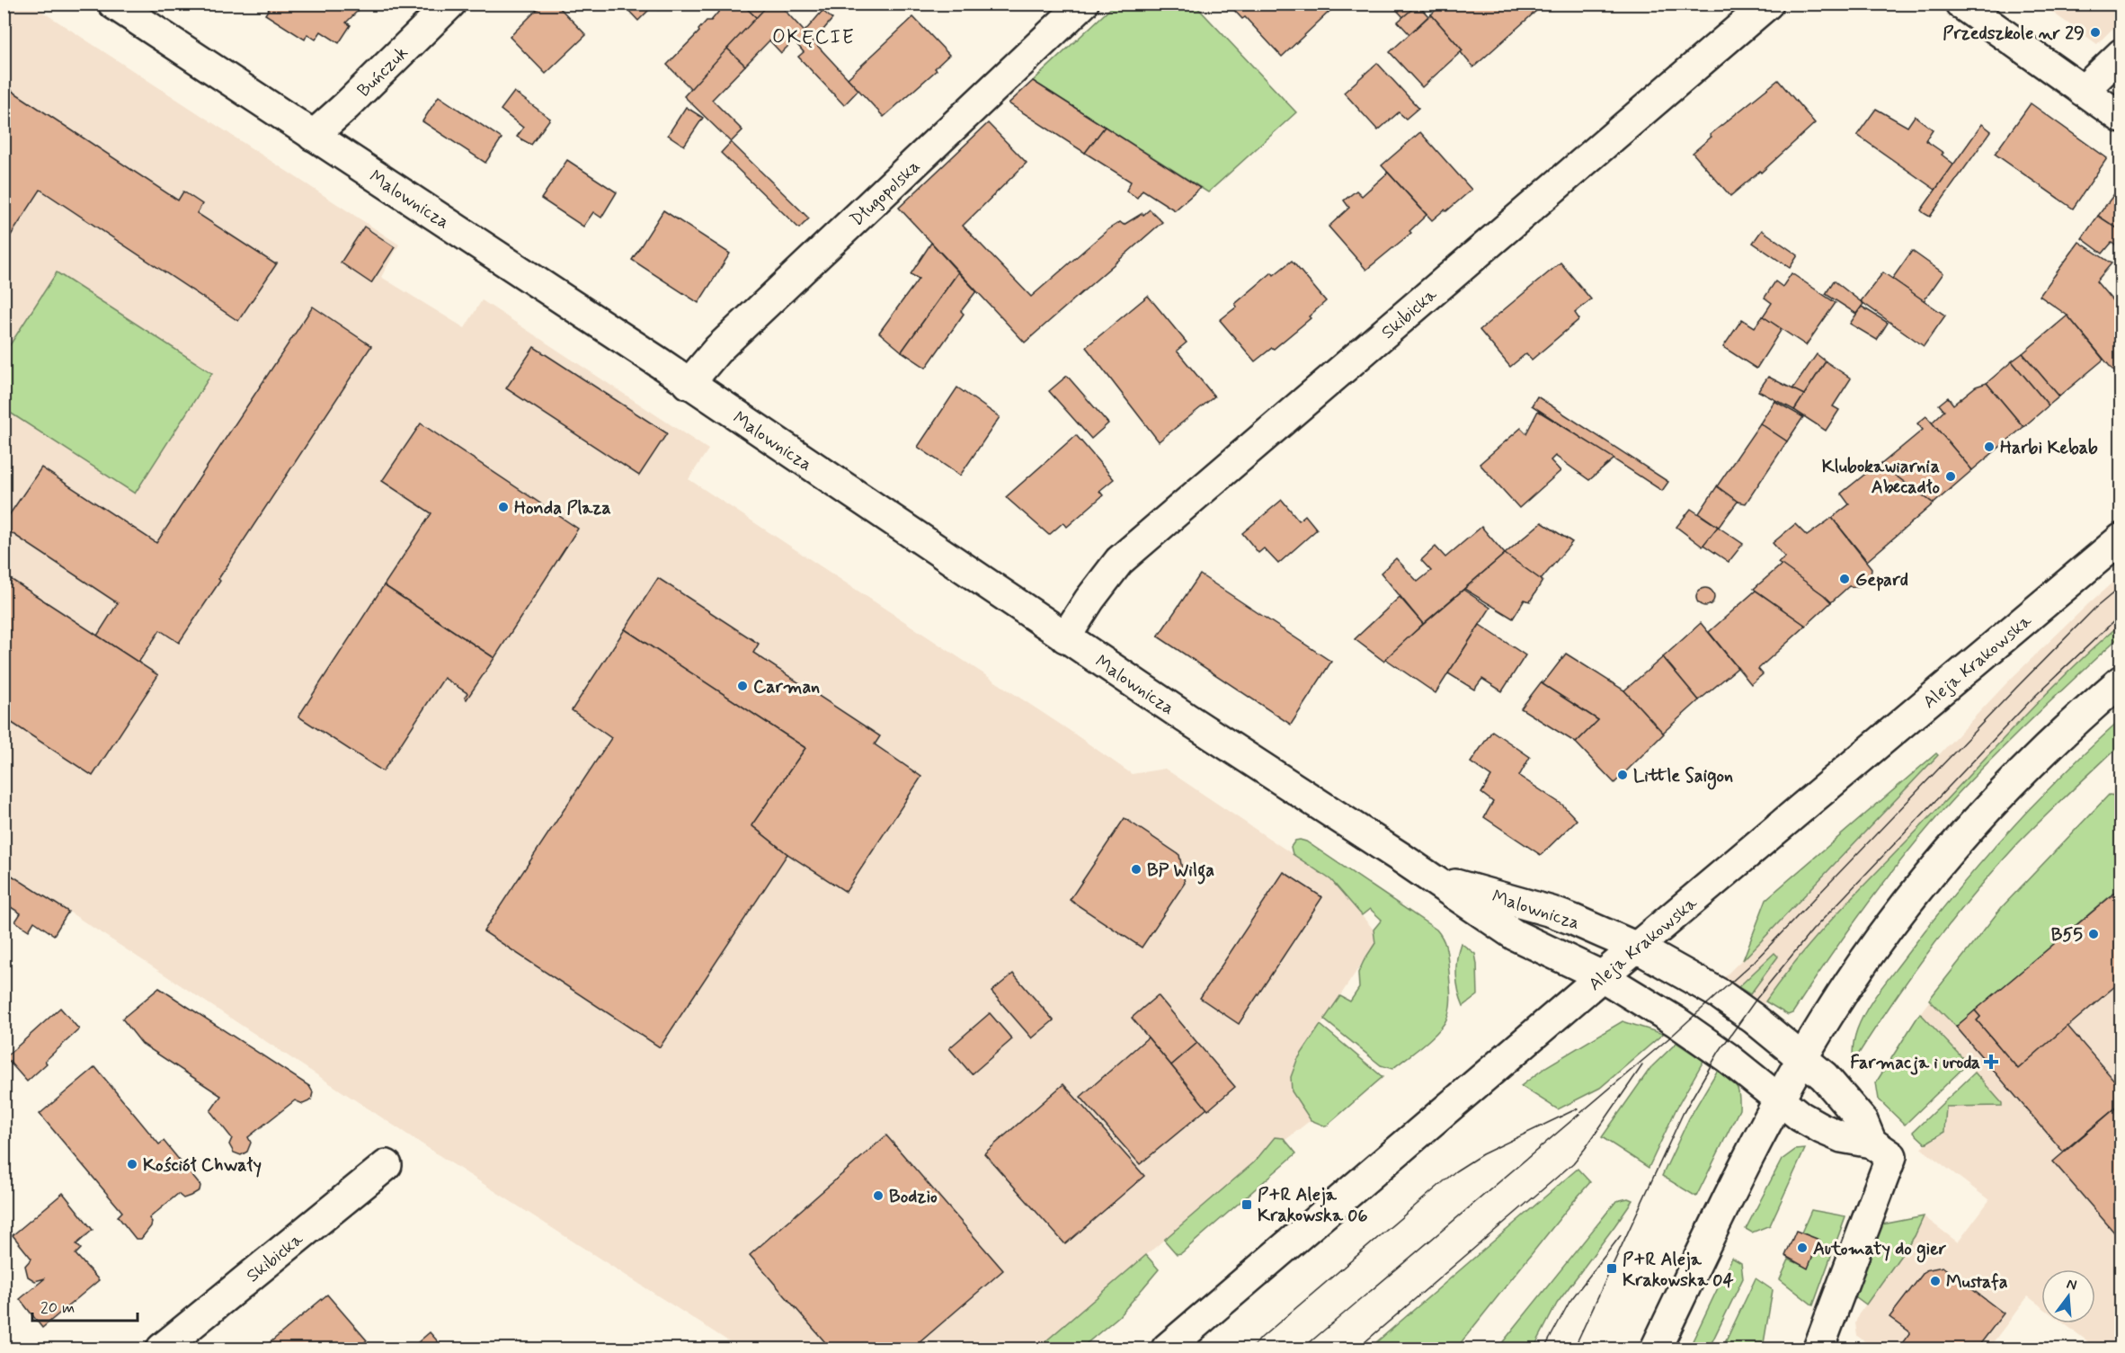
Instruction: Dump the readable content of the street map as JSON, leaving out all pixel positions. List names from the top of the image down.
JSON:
{
  "streets": {
    "street": [
      "Buńczuk",
      "Długopolska",
      "Malownicza",
      "Skibicka",
      "Aleja Krakowska"
    ]
  },
  "crossings": [
    ["Buńczuk", "Malownicza"],
    ["Długopolska", "Malownicza"],
    ["Malownicza", "Skibicka"],
    ["Malownicza", "Aleja Krakowska"]
  ],
  "districts": ["OKĘCIE"],
  "places": {
    "other": [
      "Przedszkole nr 29",
      "Harbi Kebab",
      "Klubokawiarnia Abecadło",
      "Honda Plaza",
      "Gepard",
      "Carman",
      "Little Saigon",
      "BP Wilga",
      "B55",
      "Kościół Chwały",
      "Bodzio",
      "Automaty do gier",
      "Mustafa"
    ],
    "health": ["Farmacja i uroda"],
    "transit": ["P+R Aleja Krakowska 06", "P+R Aleja Krakowska 04"]
  },
  "scale_bar": "20 m",
  "north": "top"
}
